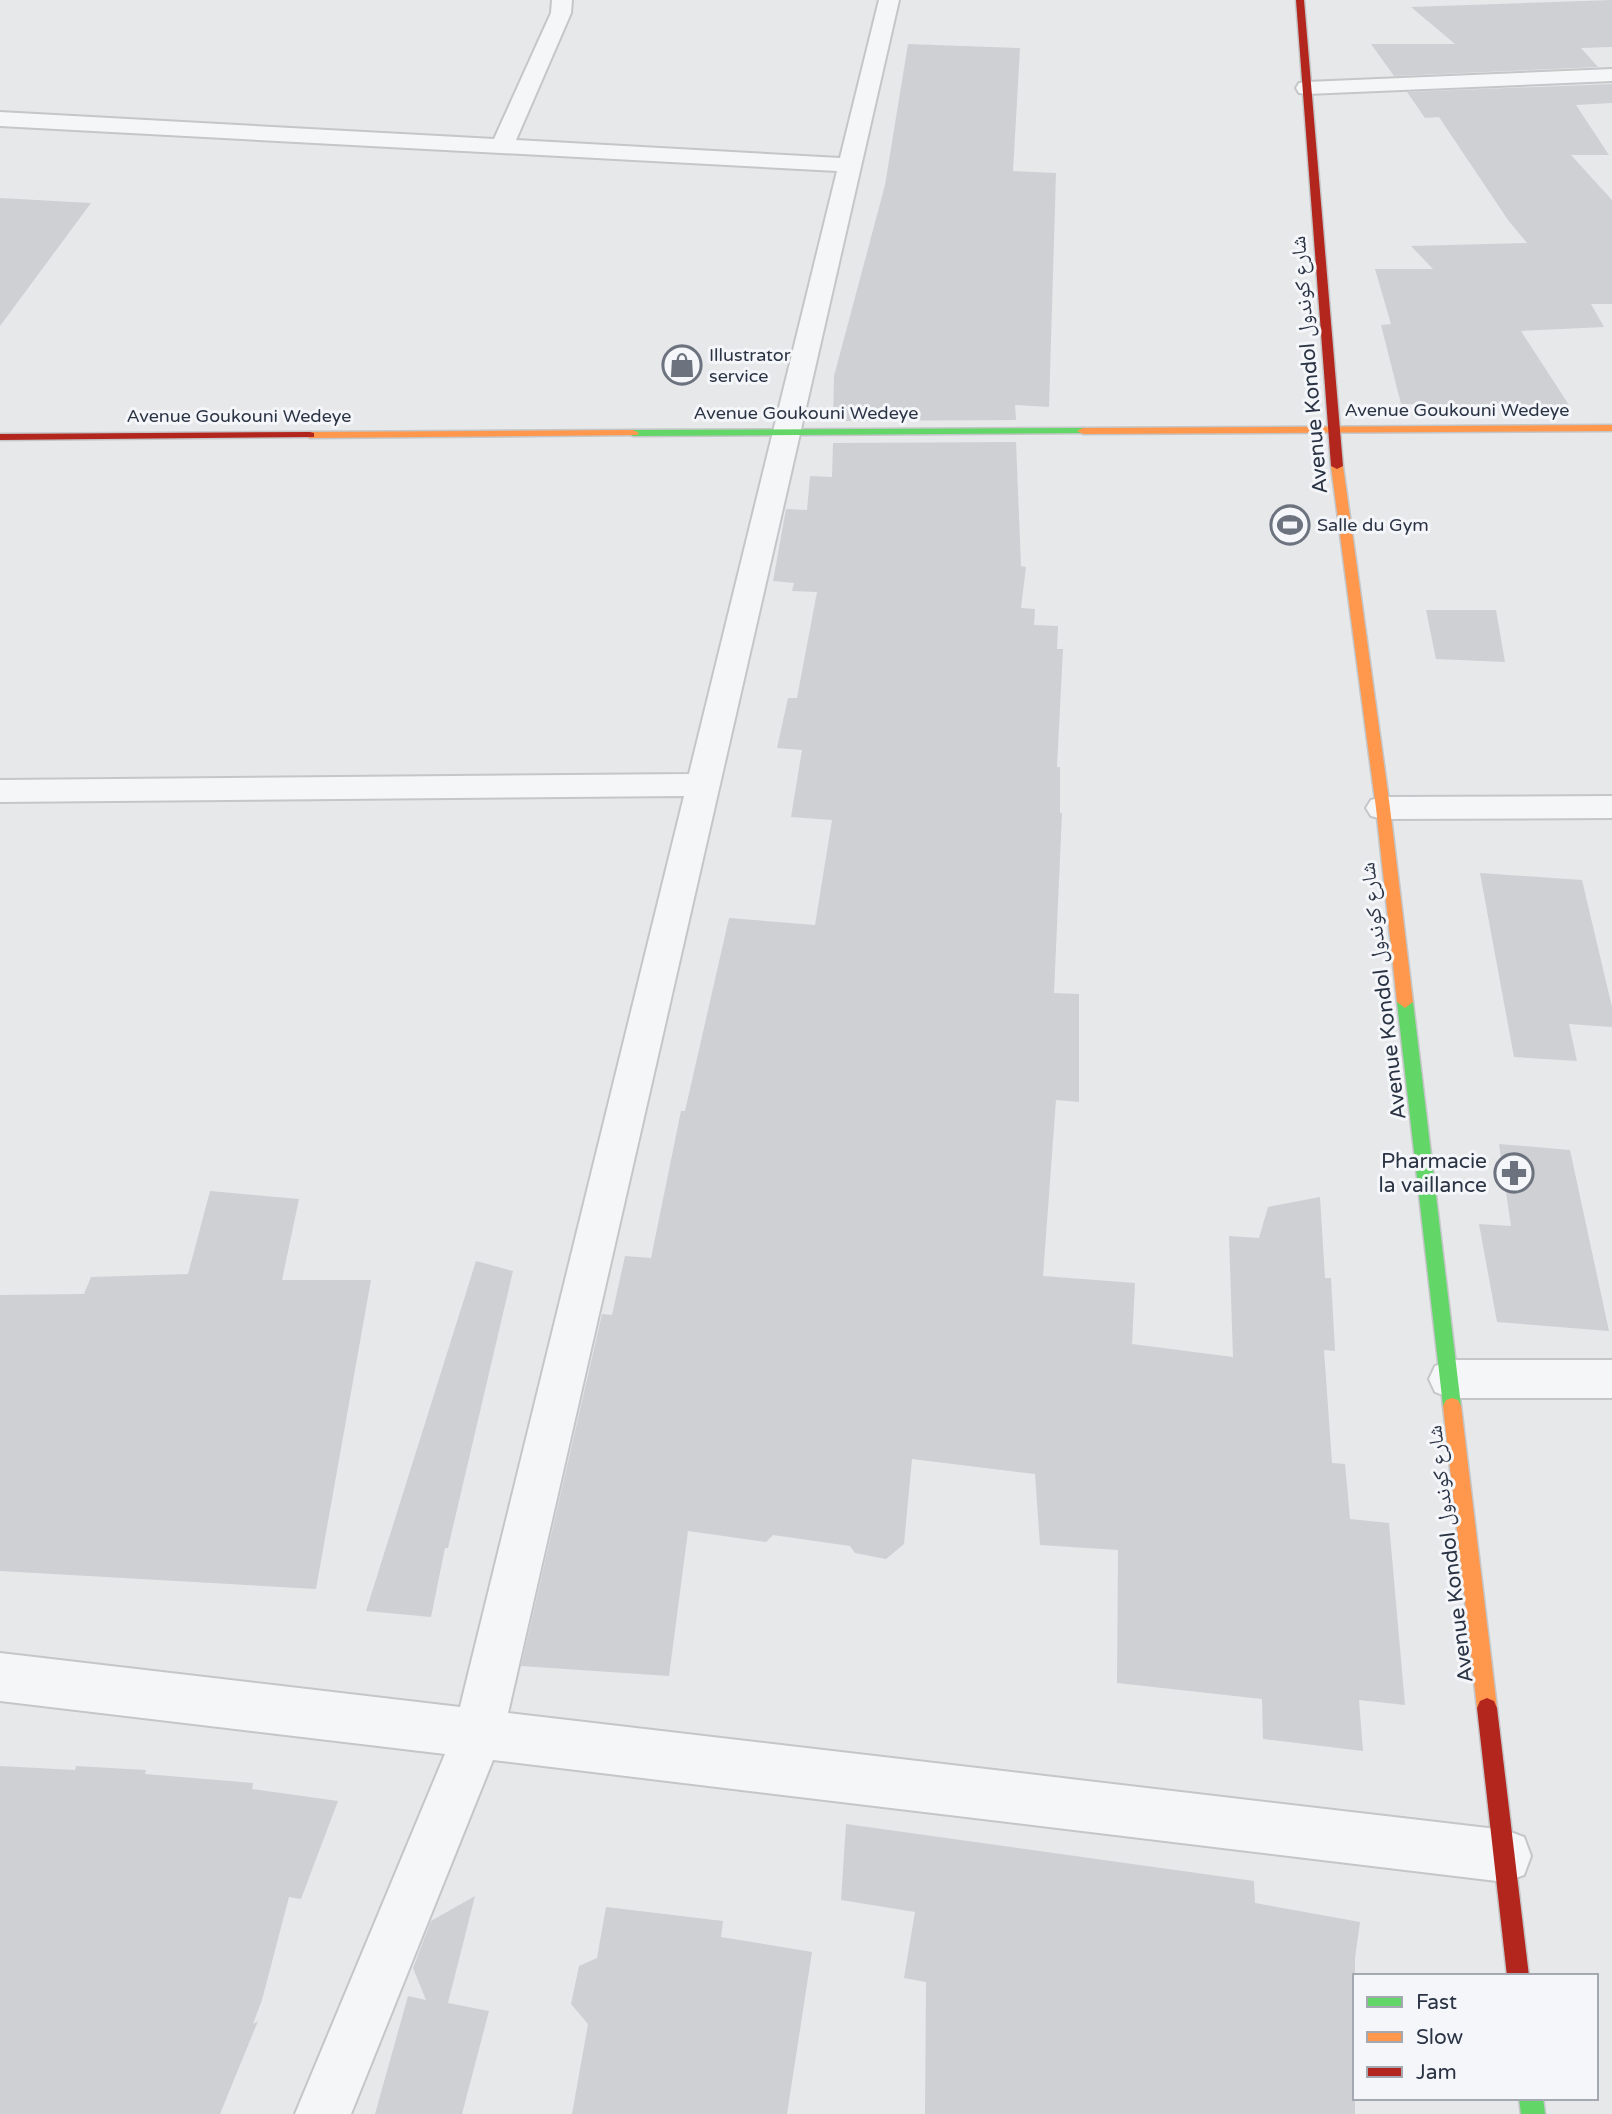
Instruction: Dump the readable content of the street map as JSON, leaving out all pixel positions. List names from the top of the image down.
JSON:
{
  "streets": {
    "street": ["Avenue Kondol شارع كوندول", "Avenue Goukouni Wedeye"]
  },
  "crossings": [
    ["Avenue Kondol شارع كوندول", "Avenue Goukouni Wedeye"]
  ],
  "places": {
    "shop": ["Illustrator service"],
    "sports": ["Salle du Gym"],
    "pharmacy": ["Pharmacie la vaillance"]
  },
  "legend": ["Fast", "Slow", "Jam"]
}
